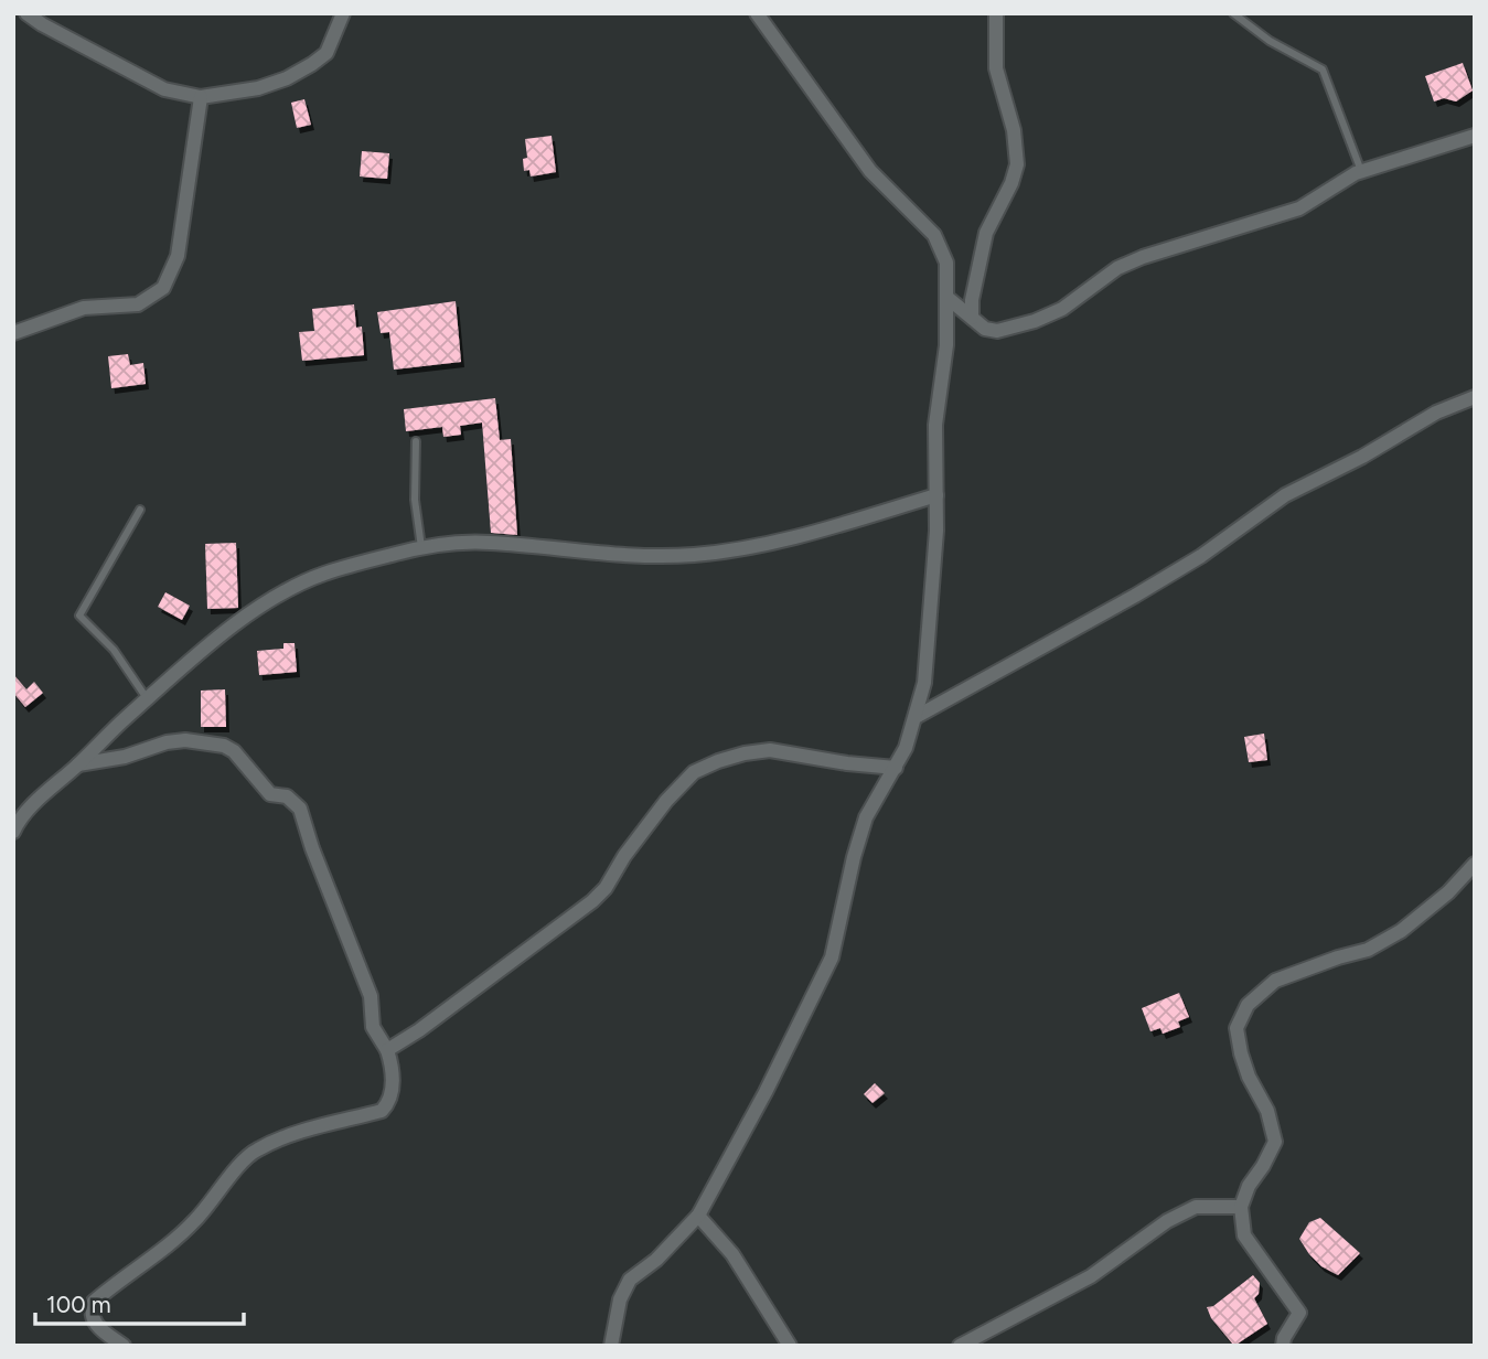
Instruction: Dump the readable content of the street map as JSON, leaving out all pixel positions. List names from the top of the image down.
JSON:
{
  "scale_bar": "100 m"
}
